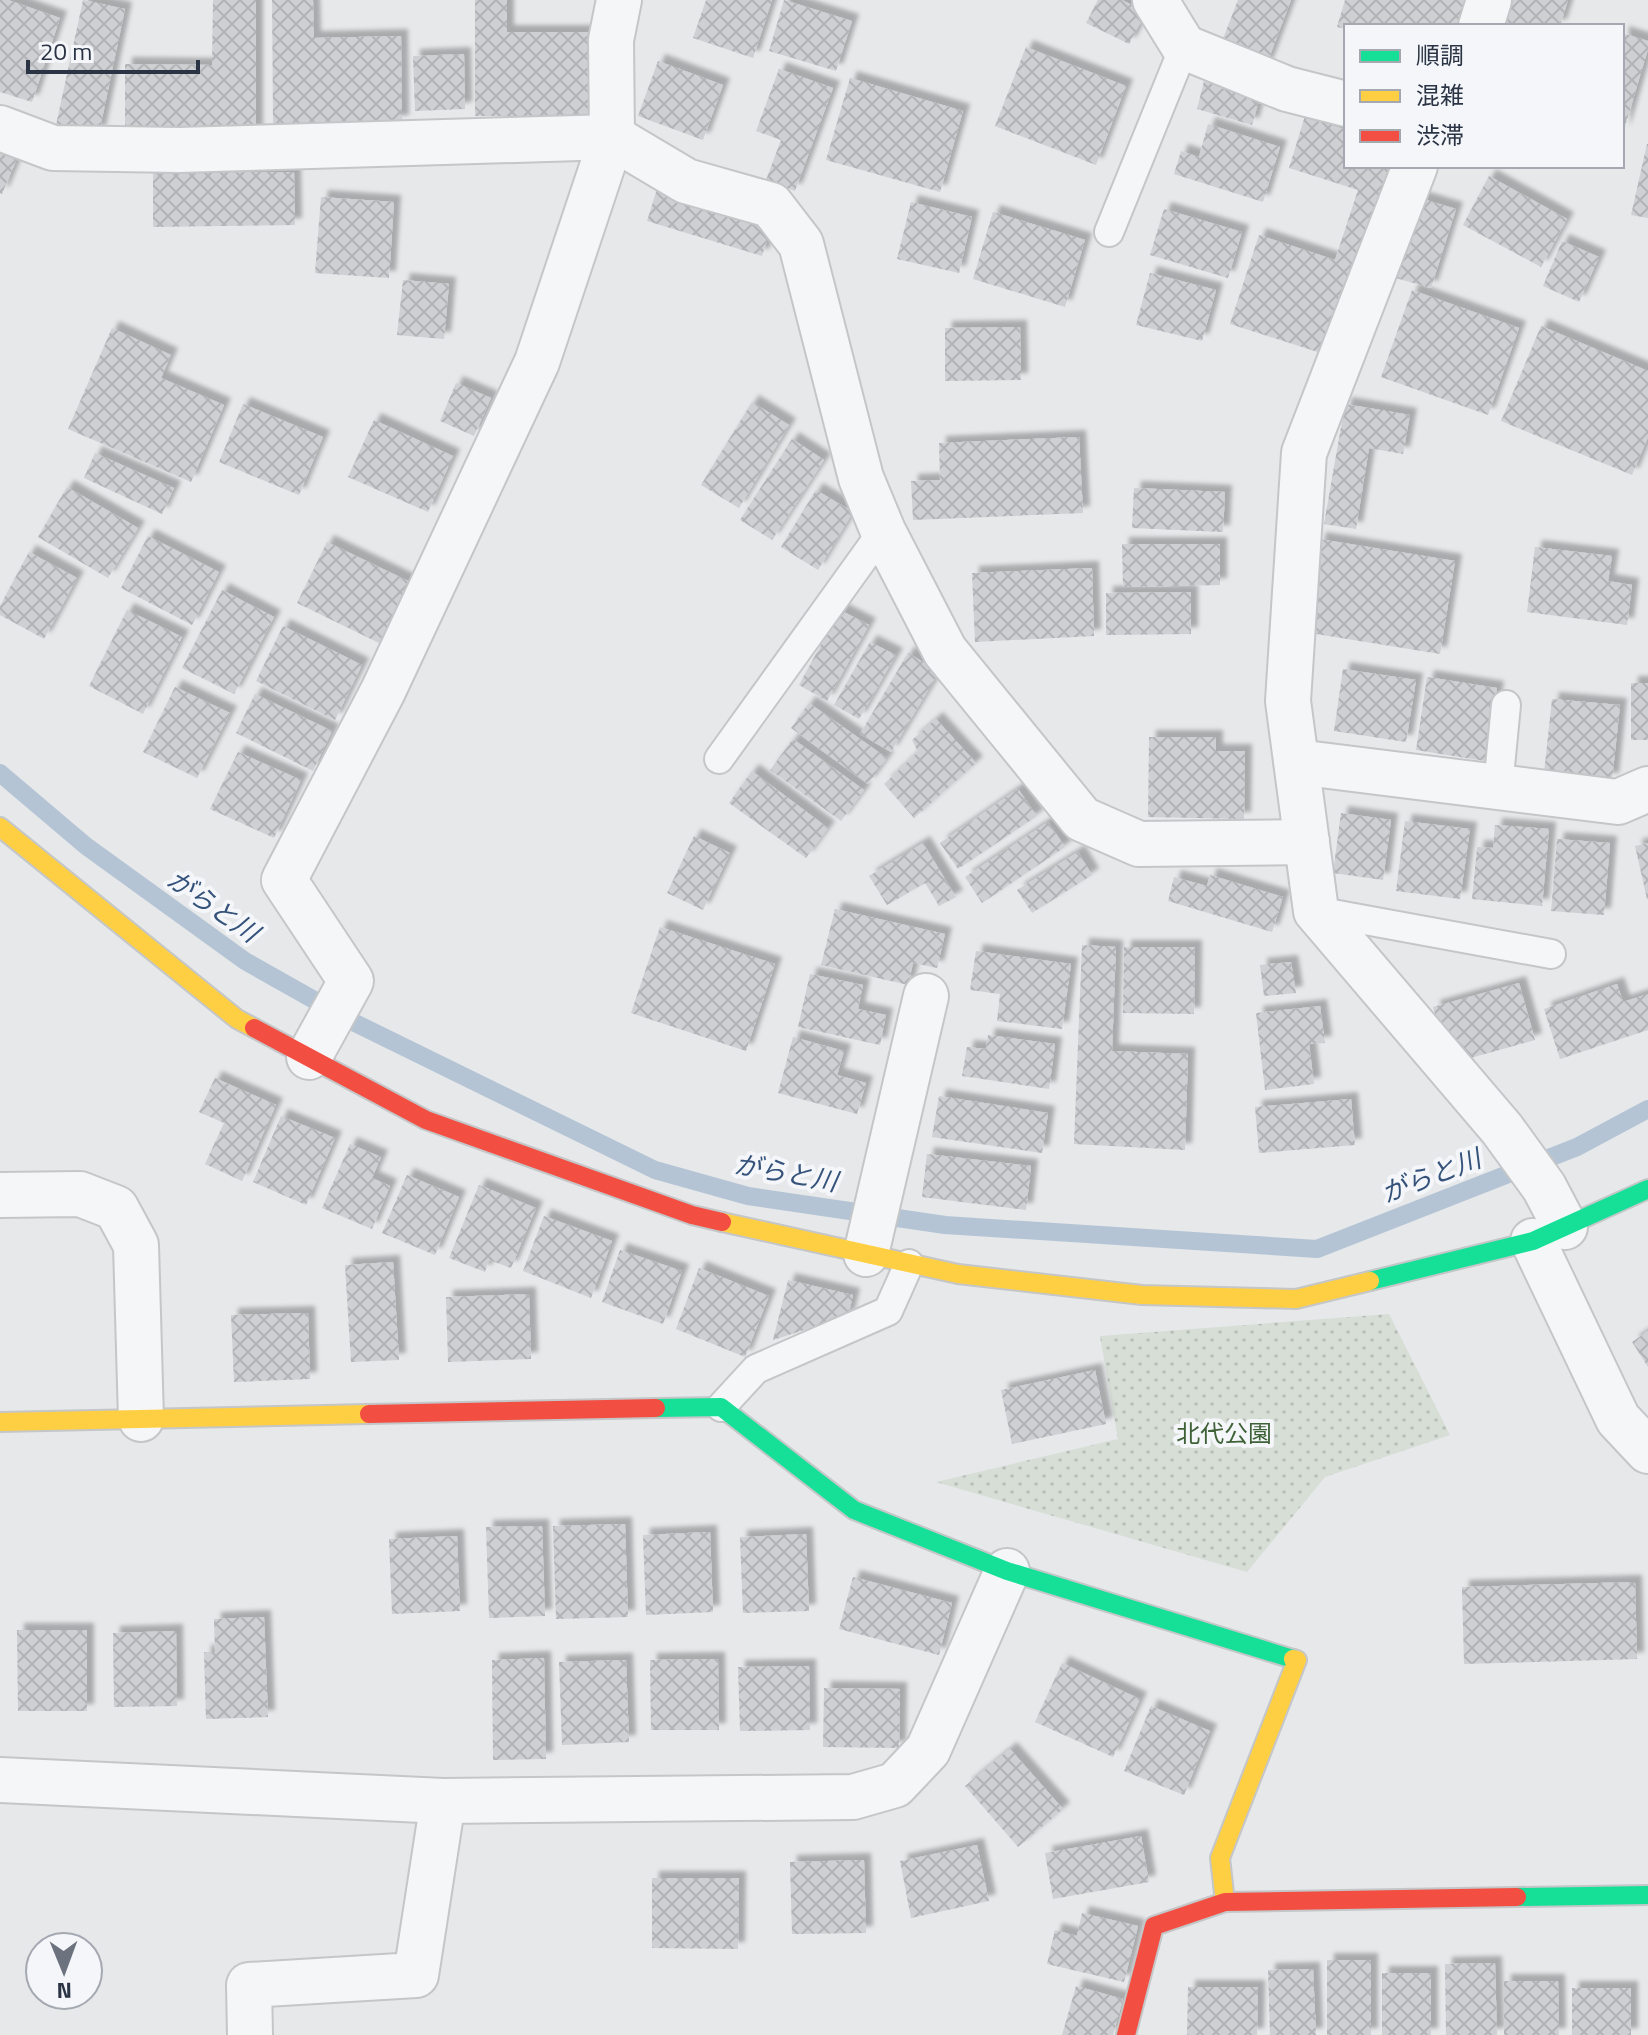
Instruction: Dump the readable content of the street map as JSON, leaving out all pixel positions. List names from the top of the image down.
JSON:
{
  "water": ["がらと川"],
  "parks": ["北代公園"],
  "legend": ["順調", "混雑", "渋滞"],
  "scale_bar": "20 m",
  "north": "bottom"
}
